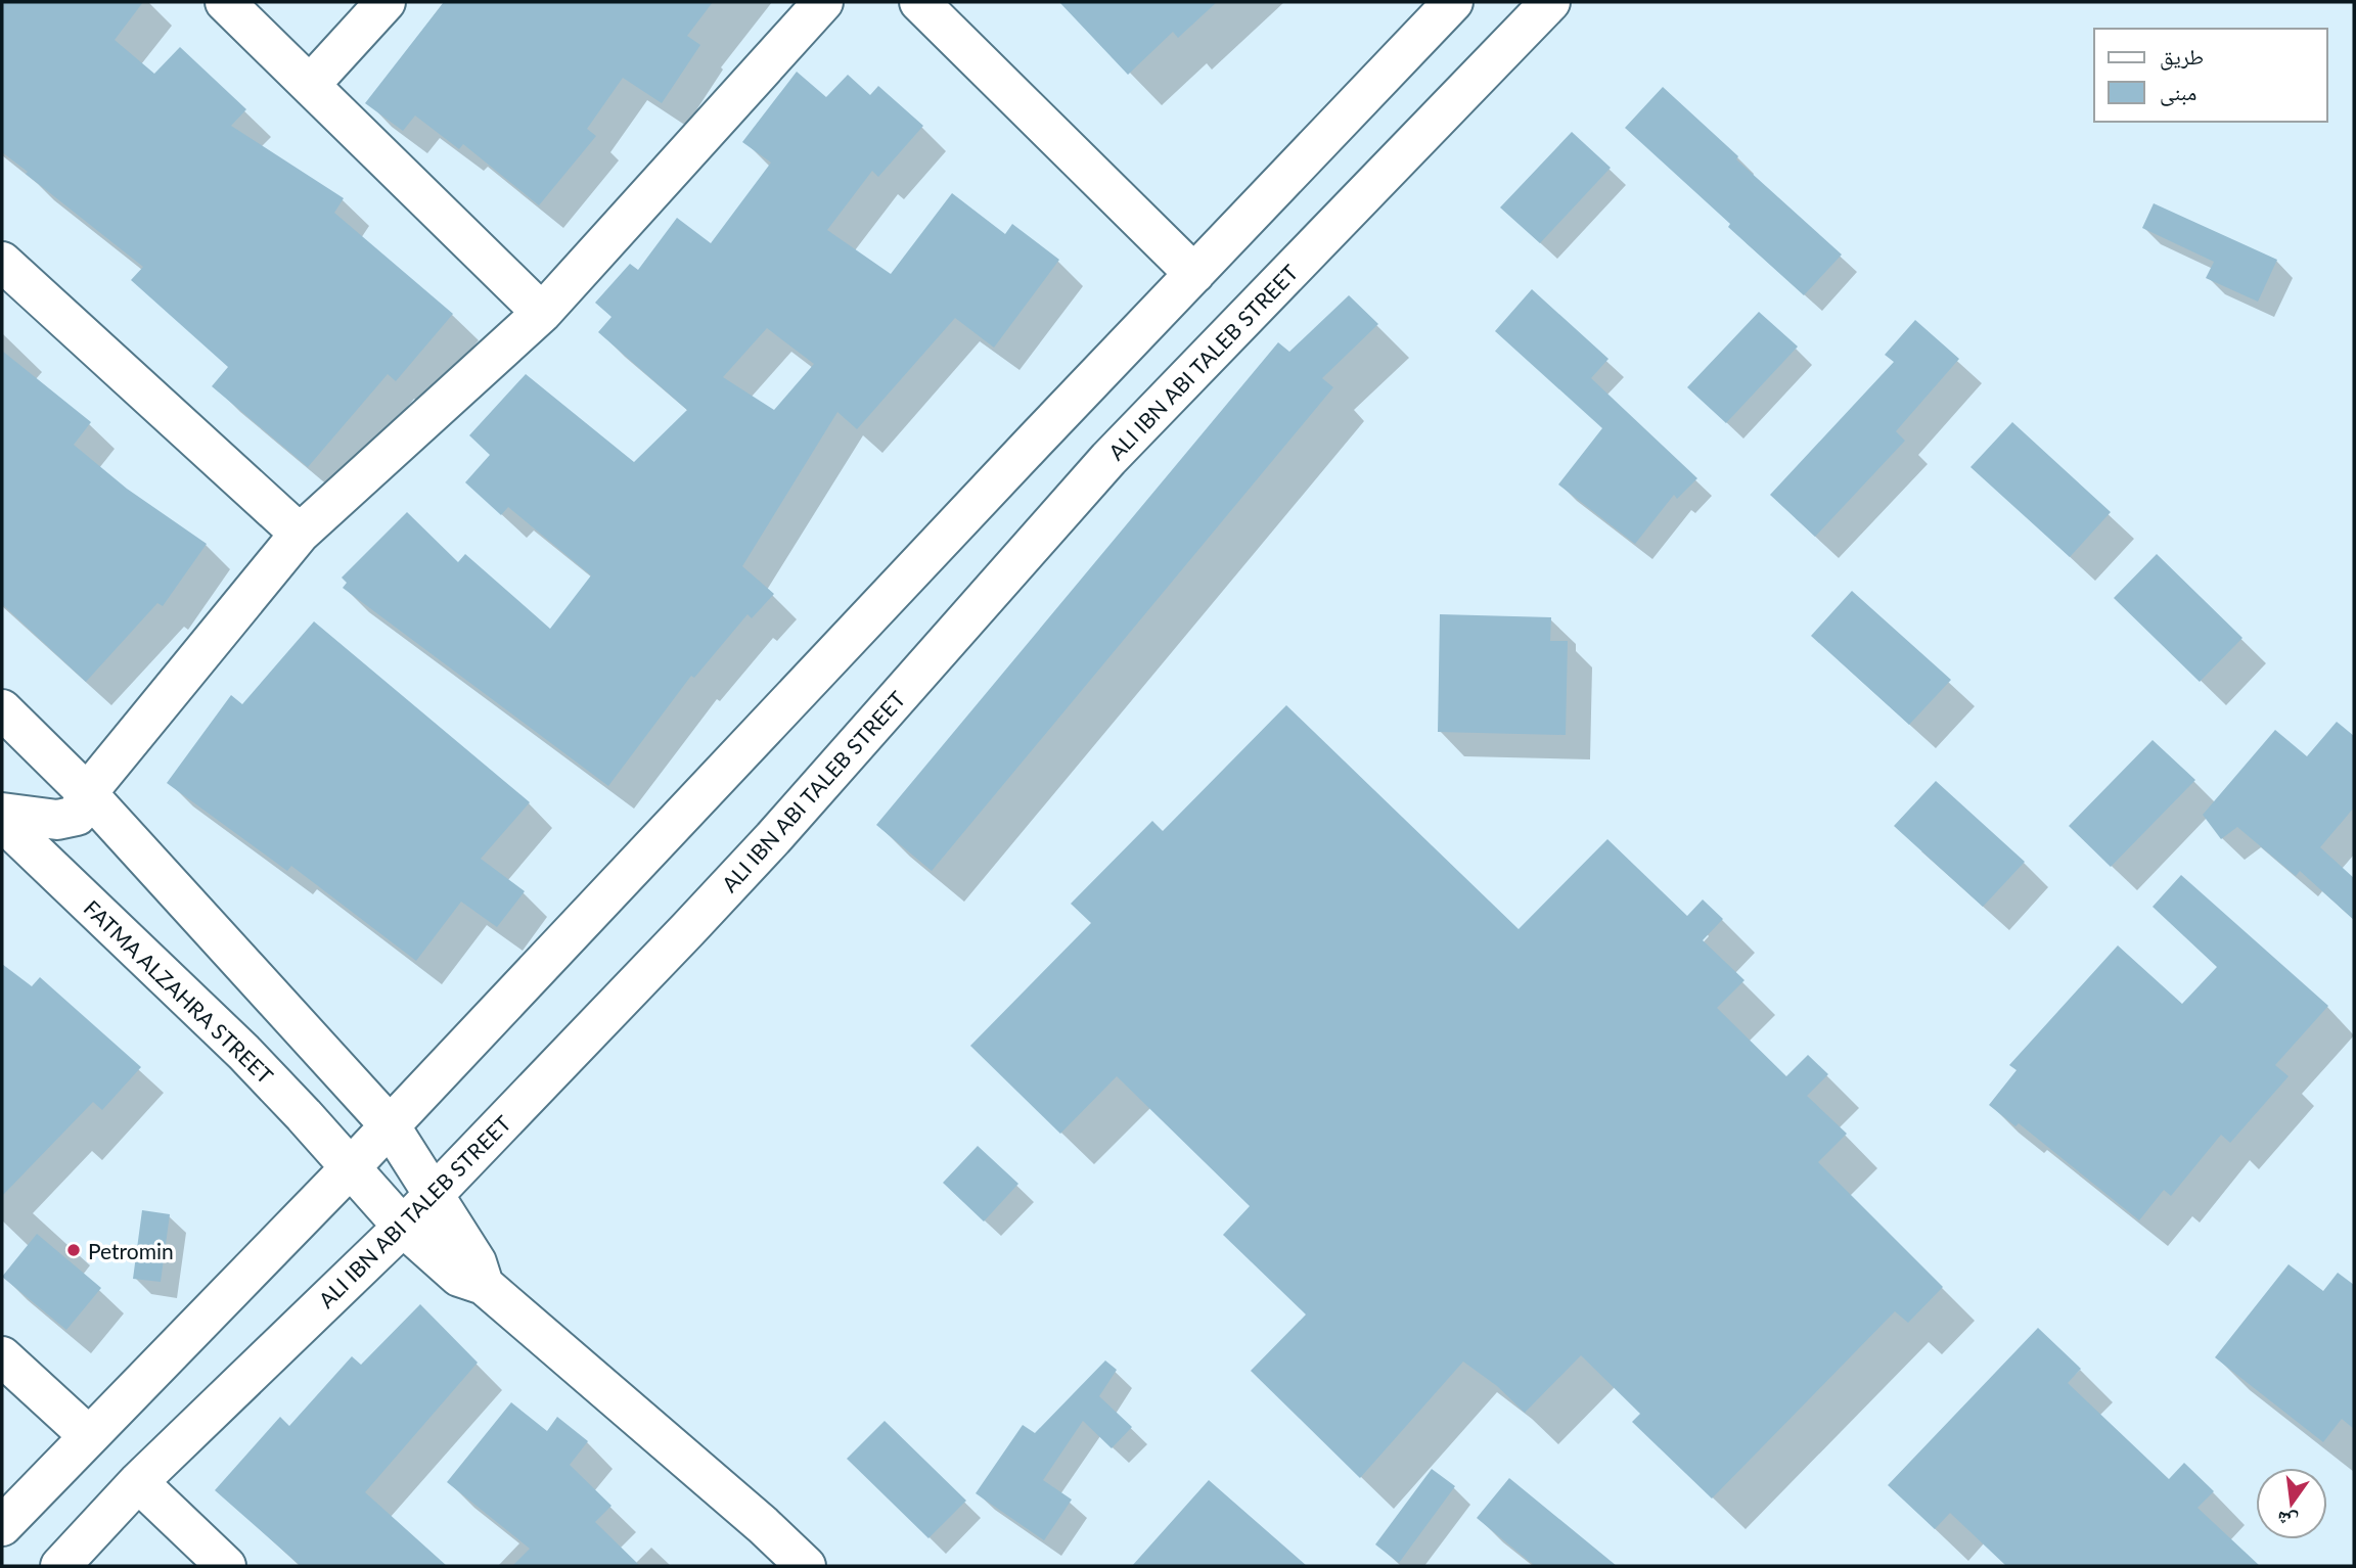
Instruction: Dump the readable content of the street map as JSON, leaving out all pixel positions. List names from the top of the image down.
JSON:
{
  "streets": {
    "street": ["ALI IBN ABI TALEB STREET", "FATMA ALZAHRA STREET"]
  },
  "crossings": [
    ["ALI IBN ABI TALEB STREET", "FATMA ALZAHRA STREET"]
  ],
  "places": ["Petromin"],
  "legend": ["طريق", "مبنى"],
  "north": "bottom"
}
